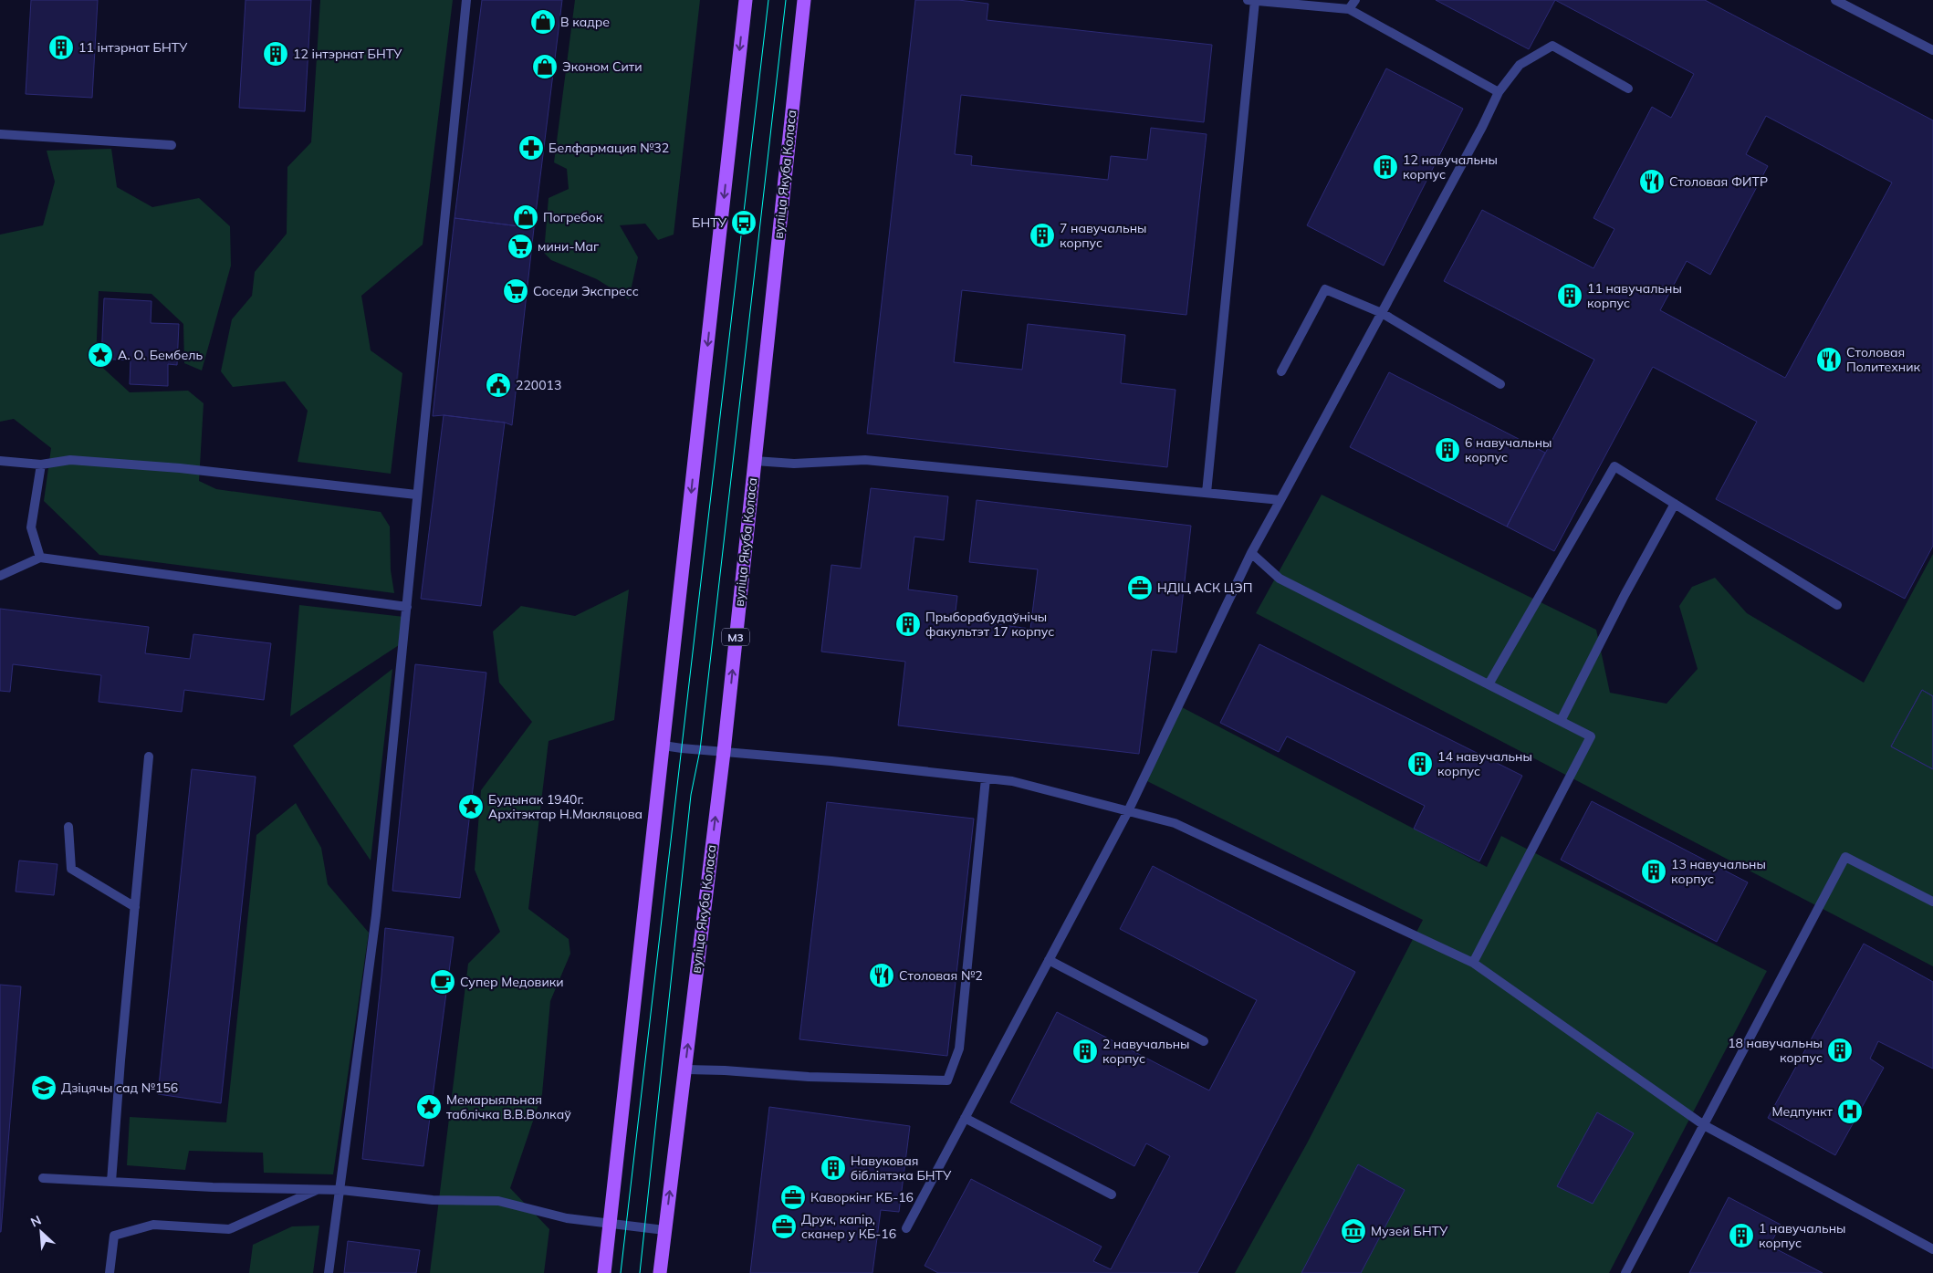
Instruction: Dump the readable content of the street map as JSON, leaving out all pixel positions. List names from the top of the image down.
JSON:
{
  "streets": {
    "main road": ["вуліца Якуба Коласа", "М3"]
  },
  "places": {
    "shop": ["В кадре", "Эконом Сити", "Погребок"],
    "building": [
      "11 інтэрнат БНТУ",
      "12 інтэрнат БНТУ",
      "12 навучальны корпус",
      "7 навучальны корпус",
      "11 навучальны корпус",
      "6 навучальны корпус",
      "Прыборабудаўнічы факультэт 17 корпус",
      "14 навучальны корпус",
      "13 навучальны корпус",
      "18 навучальны корпус",
      "2 навучальны корпус",
      "Навуковая бібліятэка БНТУ",
      "1 навучальны корпус"
    ],
    "pharmacy": ["Белфармация №32"],
    "restaurant": ["Столовая ФИТР", "Столовая Политехник", "Столовая №2"],
    "bus stop": ["БНТУ"],
    "supermarket": ["мини-Маг", "Соседи Экспресс"],
    "place": ["А. О. Бембель", "Будынак 1940г. Архітэктар Н.Макляцова", "Мемарыяльная таблічка В.В.Волкаў"],
    "public building": ["220013"],
    "office": ["НДІЦ АСК ЦЭП", "Каворкінг КБ-16", "Друк, капір, сканер у КБ-16"],
    "cafe": ["Супер Медовики"],
    "school or university": ["Дзіцячы сад №156"],
    "hospital": ["Медпункт"],
    "museum": ["Музей БНТУ"]
  },
  "north": "top left"
}
